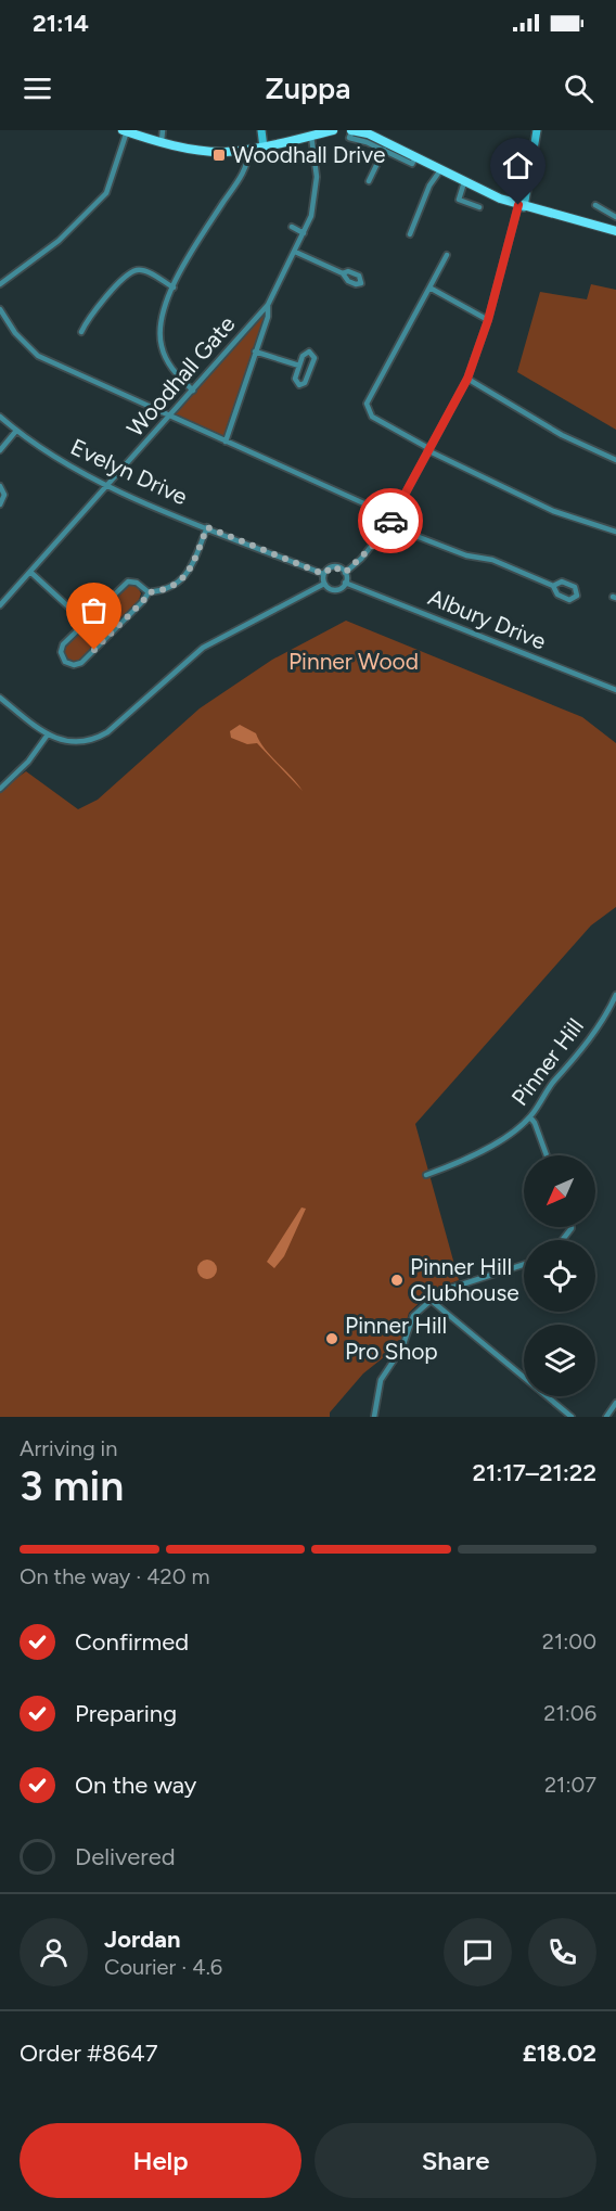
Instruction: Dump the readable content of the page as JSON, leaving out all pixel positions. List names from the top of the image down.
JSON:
{
  "streets": {
    "street": [
      "Woodhall Gate",
      "Evelyn Drive",
      "Albury Drive",
      "Pinner Hill"
    ]
  },
  "crossings": [
    ["Woodhall Gate", "Evelyn Drive"],
    ["Evelyn Drive", "Albury Drive"]
  ],
  "parks": ["Pinner Wood"],
  "places": {
    "transit": ["Woodhall Drive"],
    "other": ["Pinner Hill Clubhouse", "Pinner Hill Pro Shop"]
  },
  "north": "bottom left",
  "page": {
    "status": "21:14",
    "header": "Zuppa",
    "heading": ["3 min", "Arriving in", "21:17–21:22"],
    "panel": [
      "Jordan",
      "Courier · 4.6",
      "Order #8647",
      "£18.02"
    ],
    "bar": "On the way · 420 m",
    "list": [
      ["Confirmed", "21:00"],
      ["Preparing", "21:06"],
      ["On the way", "21:07"],
      "Delivered"
    ],
    "buttons": ["Help", "Share"]
  }
}
